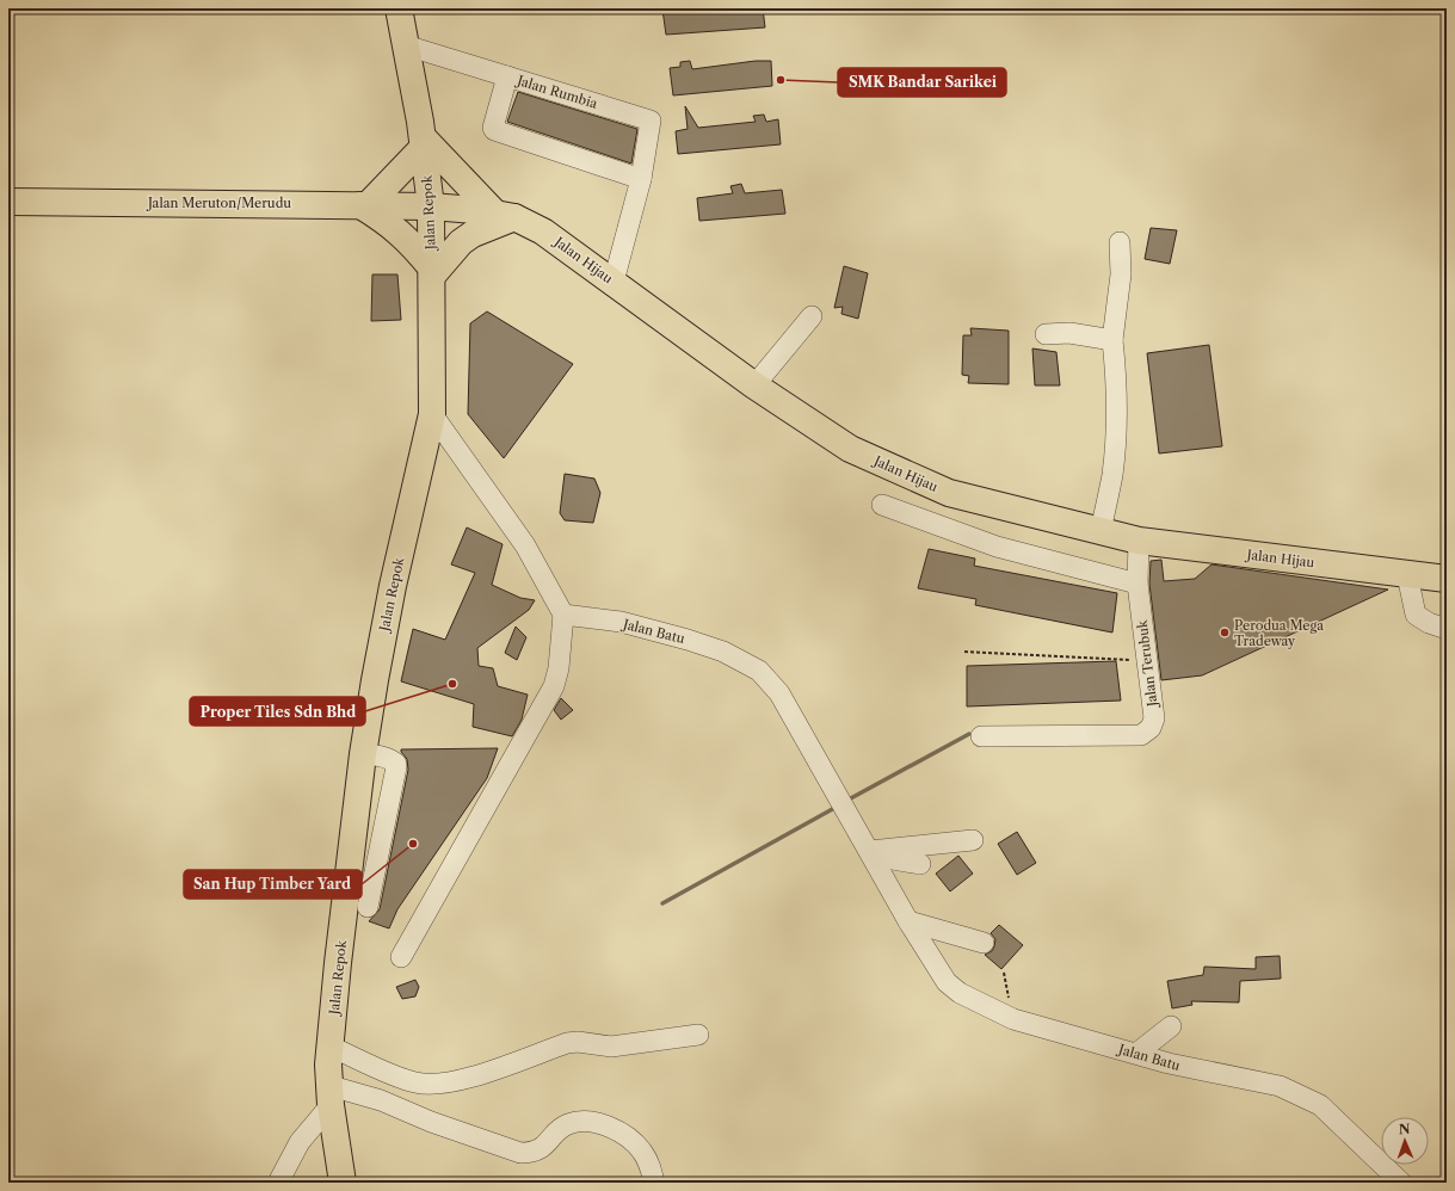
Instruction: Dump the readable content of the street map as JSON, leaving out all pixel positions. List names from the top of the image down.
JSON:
{
  "streets": {
    "main road": ["Jalan Meruton/Merudu", "Jalan Repok", "Jalan Hijau"],
    "street": ["Jalan Rumbia", "Jalan Batu", "Jalan Terubuk"]
  },
  "crossings": [
    ["Jalan Rumbia", "Jalan Repok"],
    ["Jalan Meruton/Merudu", "Jalan Repok"],
    ["Jalan Meruton/Merudu", "Jalan Hijau"],
    ["Jalan Repok", "Jalan Hijau"],
    ["Jalan Hijau", "Jalan Terubuk"]
  ],
  "places": [
    "SMK Bandar Sarikei",
    "Perodua Mega Tradeway",
    "Proper Tiles Sdn Bhd",
    "San Hup Timber Yard"
  ],
  "north": "top"
}
